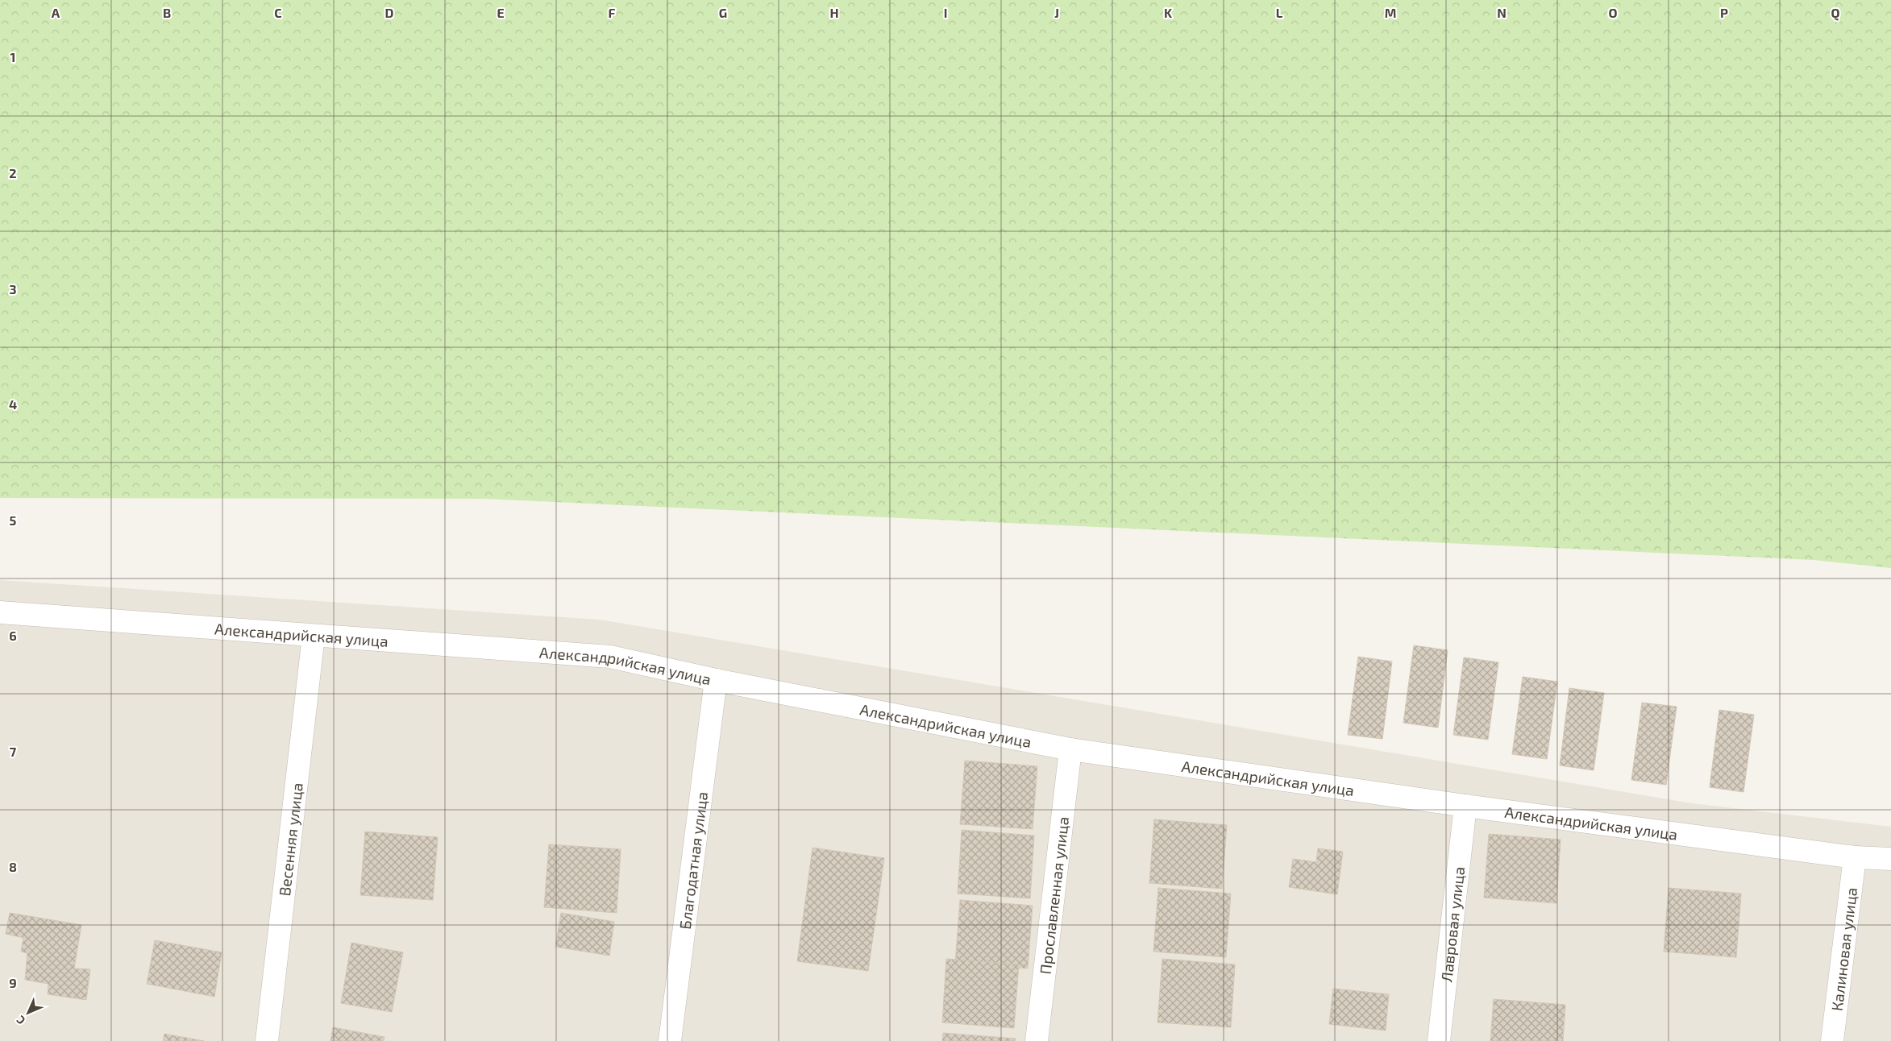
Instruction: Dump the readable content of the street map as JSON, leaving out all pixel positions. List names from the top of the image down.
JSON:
{
  "streets": {
    "street": [
      "Александрийская улица",
      "Весенняя улица",
      "Благодатная улица",
      "Прославленная улица",
      "Лавровая улица",
      "Калиновая улица"
    ]
  },
  "crossings": [
    ["Александрийская улица", "Весенняя улица"],
    ["Александрийская улица", "Благодатная улица"],
    ["Александрийская улица", "Прославленная улица"],
    ["Александрийская улица", "Лавровая улица"],
    ["Александрийская улица", "Калиновая улица"]
  ],
  "north": "bottom left",
  "grid": {
    "columns": [
      "A",
      "B",
      "C",
      "D",
      "E",
      "F",
      "G",
      "H",
      "I",
      "J",
      "K",
      "L",
      "M",
      "N",
      "O",
      "P",
      "Q"
    ],
    "rows": [
      "1",
      "2",
      "3",
      "4",
      "5",
      "6",
      "7",
      "8",
      "9"
    ]
  }
}
